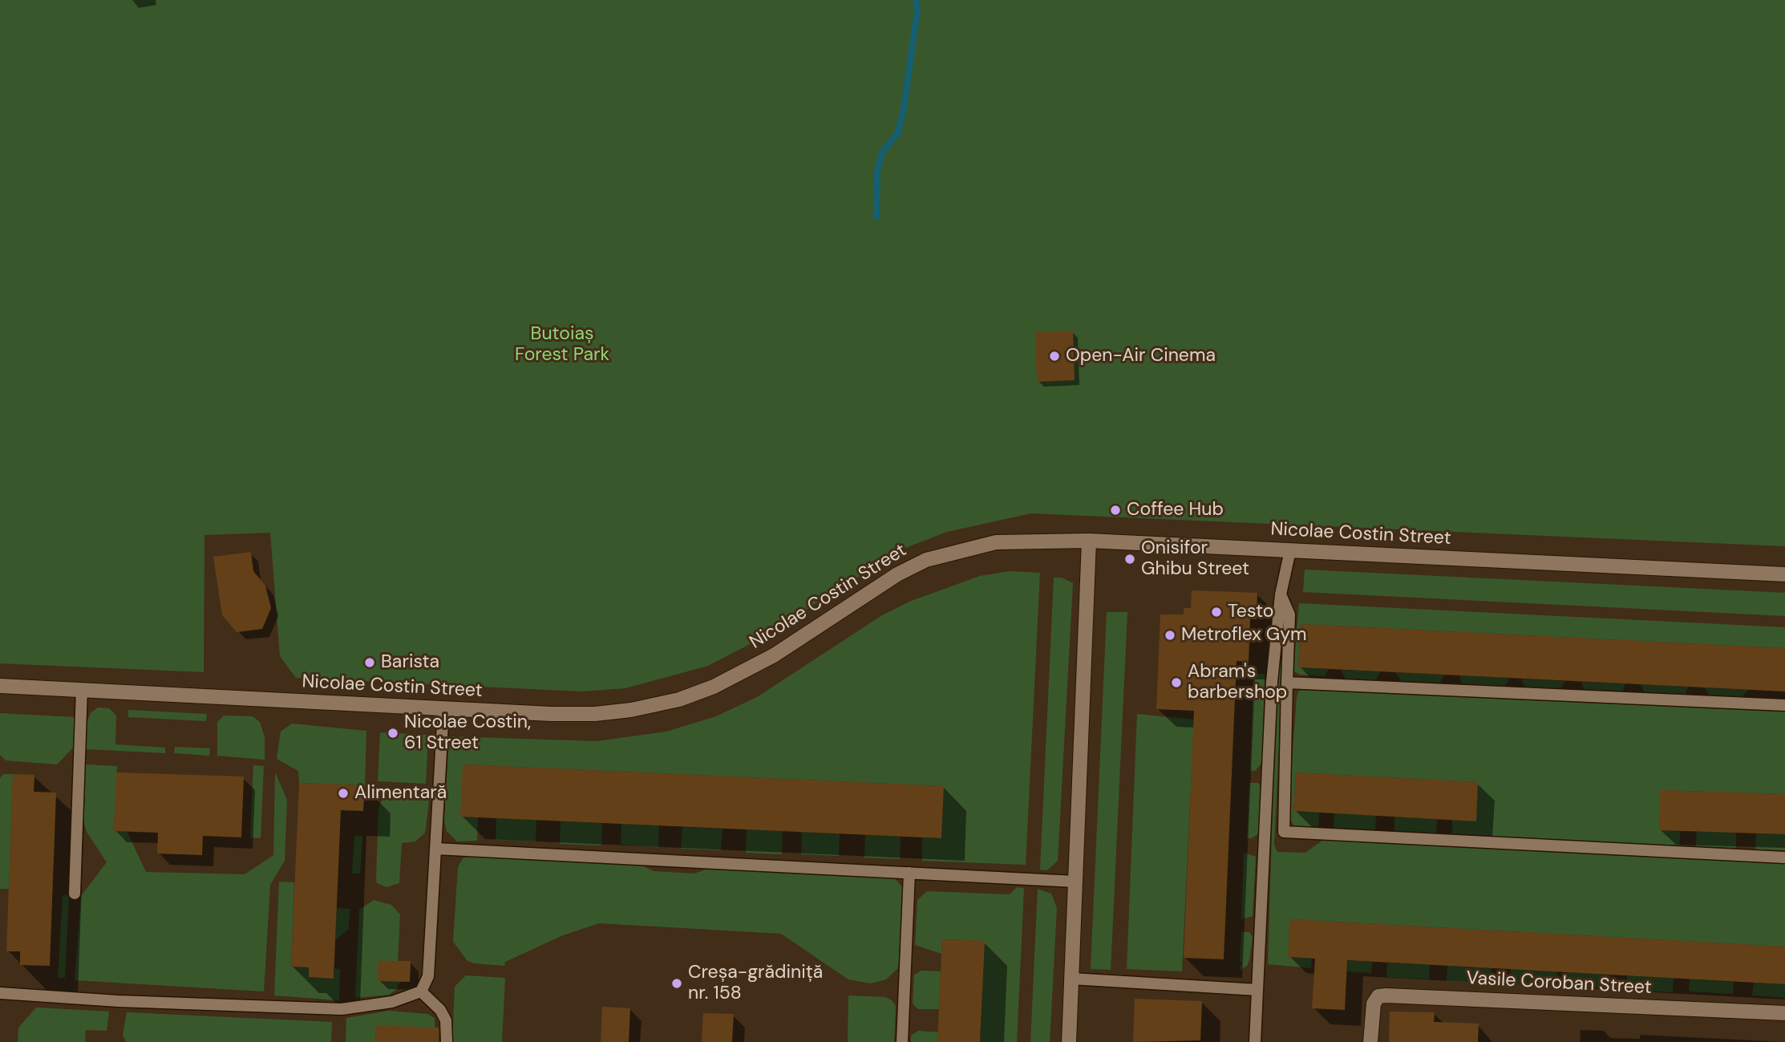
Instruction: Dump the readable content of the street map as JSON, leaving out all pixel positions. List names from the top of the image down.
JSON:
{
  "streets": {
    "main road": ["Nicolae Costin Street", "Vasile Coroban Street"]
  },
  "parks": ["Butoiaș Forest Park"],
  "places": [
    "Open-Air Cinema",
    "Coffee Hub",
    "Onisifor Ghibu Street",
    "Testo",
    "Metroflex Gym",
    "Barista",
    "Abram's barbershop",
    "Nicolae Costin, 61 Street",
    "Alimentară",
    "Creșa-grădiniță nr. 158"
  ]
}
